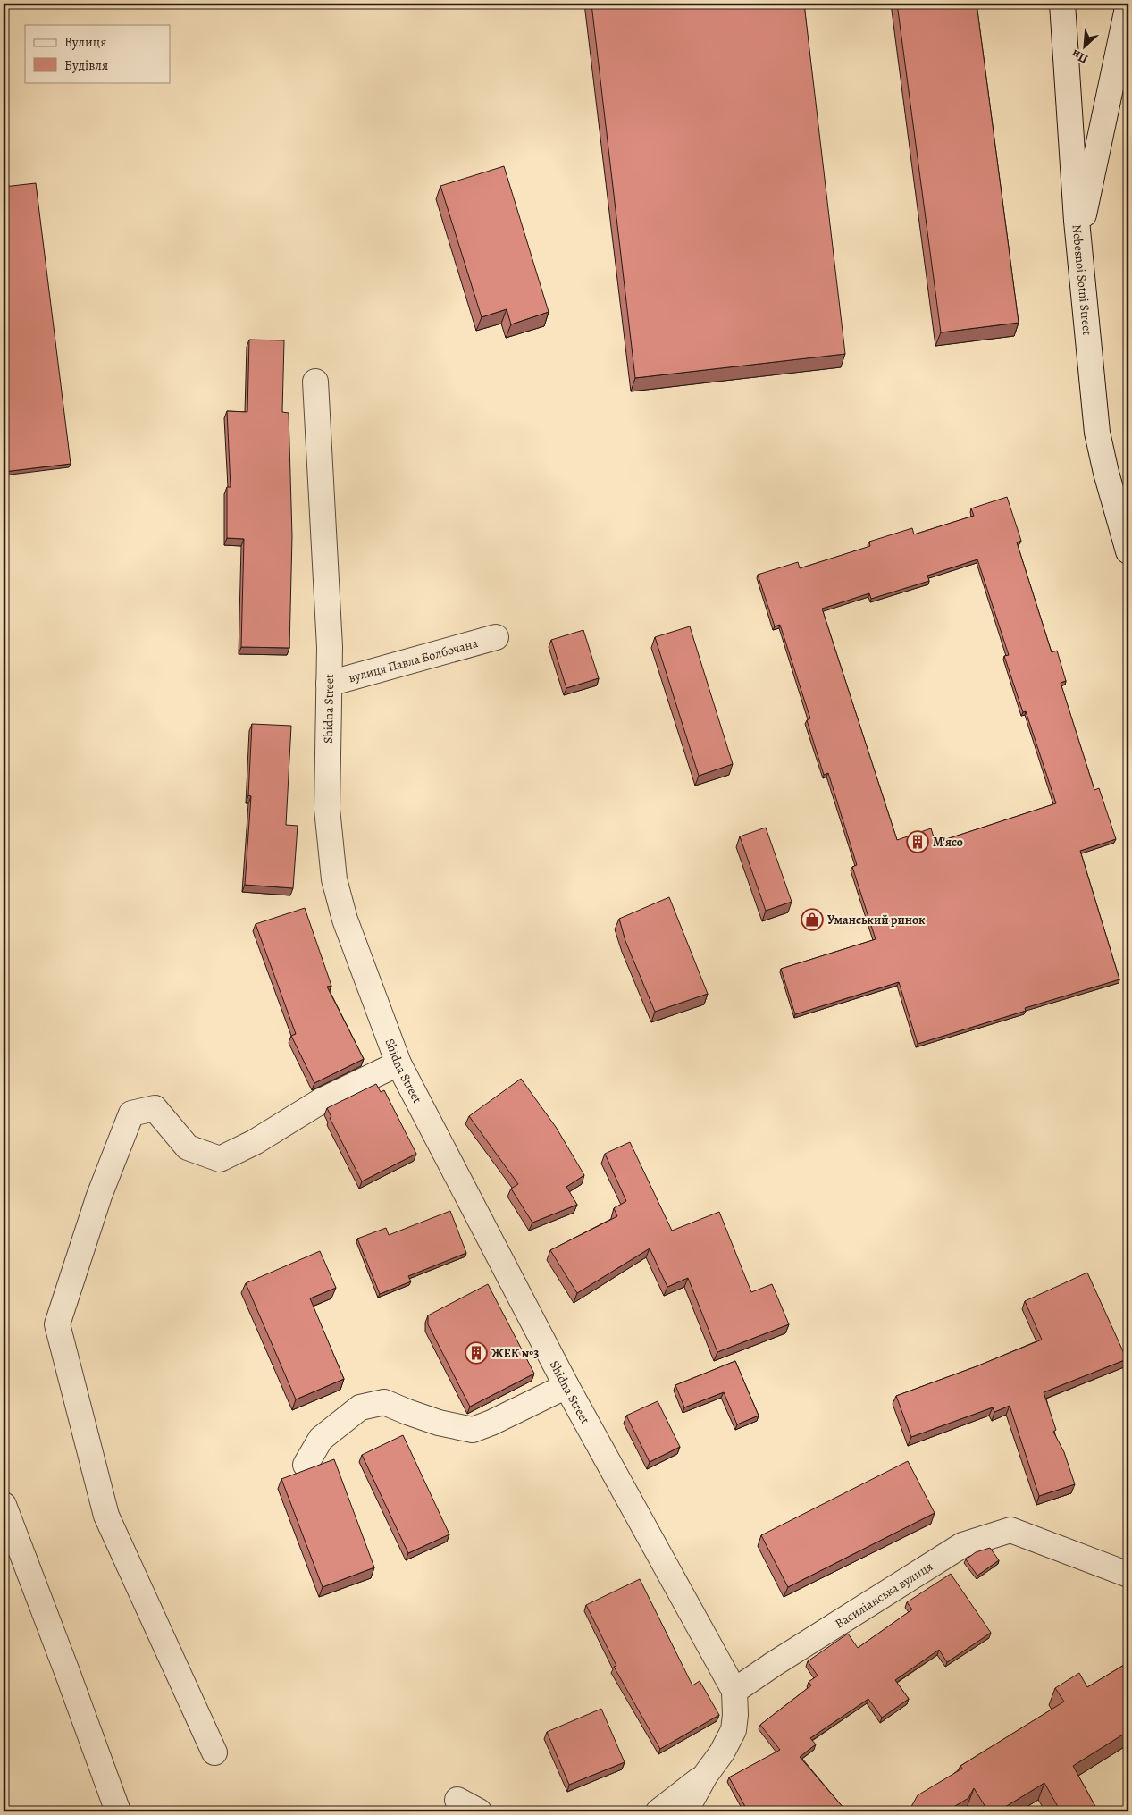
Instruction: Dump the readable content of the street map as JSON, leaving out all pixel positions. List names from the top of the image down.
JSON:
{
  "streets": {
    "street": [
      "Nebesnoi Sotni Street",
      "вулиця Павла Болбочана",
      "Shidna Street",
      "Василіанська вулиця"
    ]
  },
  "crossings": [
    ["вулиця Павла Болбочана", "Shidna Street"],
    ["Shidna Street", "Василіанська вулиця"]
  ],
  "places": {
    "building": ["М'ясо", "ЖЕК №3"],
    "shop": ["Уманський ринок"]
  },
  "legend": ["Вулиця", "Будівля"],
  "north": "bottom left"
}
